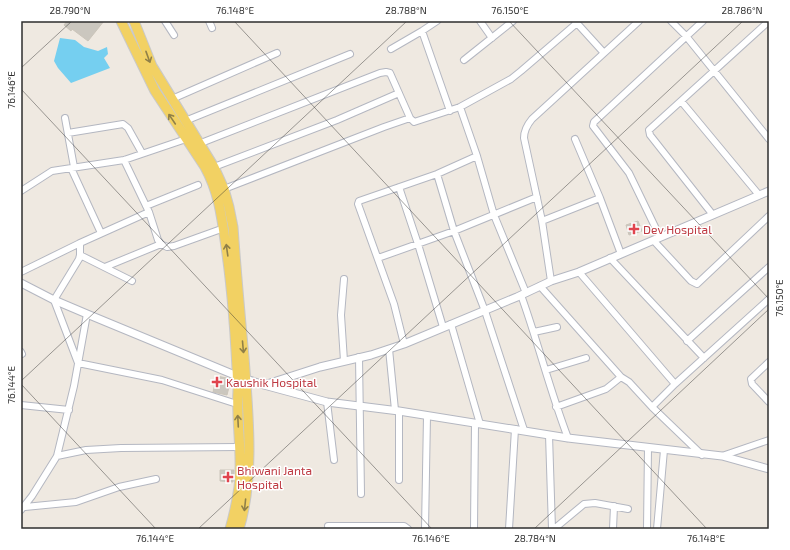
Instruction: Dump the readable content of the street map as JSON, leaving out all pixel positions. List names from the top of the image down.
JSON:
{
  "places": {
    "health": ["Dev Hospital", "Kaushik Hospital", "Bhiwani Janta Hospital"]
  },
  "coordinates": [
    "28.790°N",
    "76.148°E",
    "28.788°N",
    "76.150°E",
    "28.786°N",
    "76.146°E",
    "76.144°E",
    "28.784°N"
  ]
}
